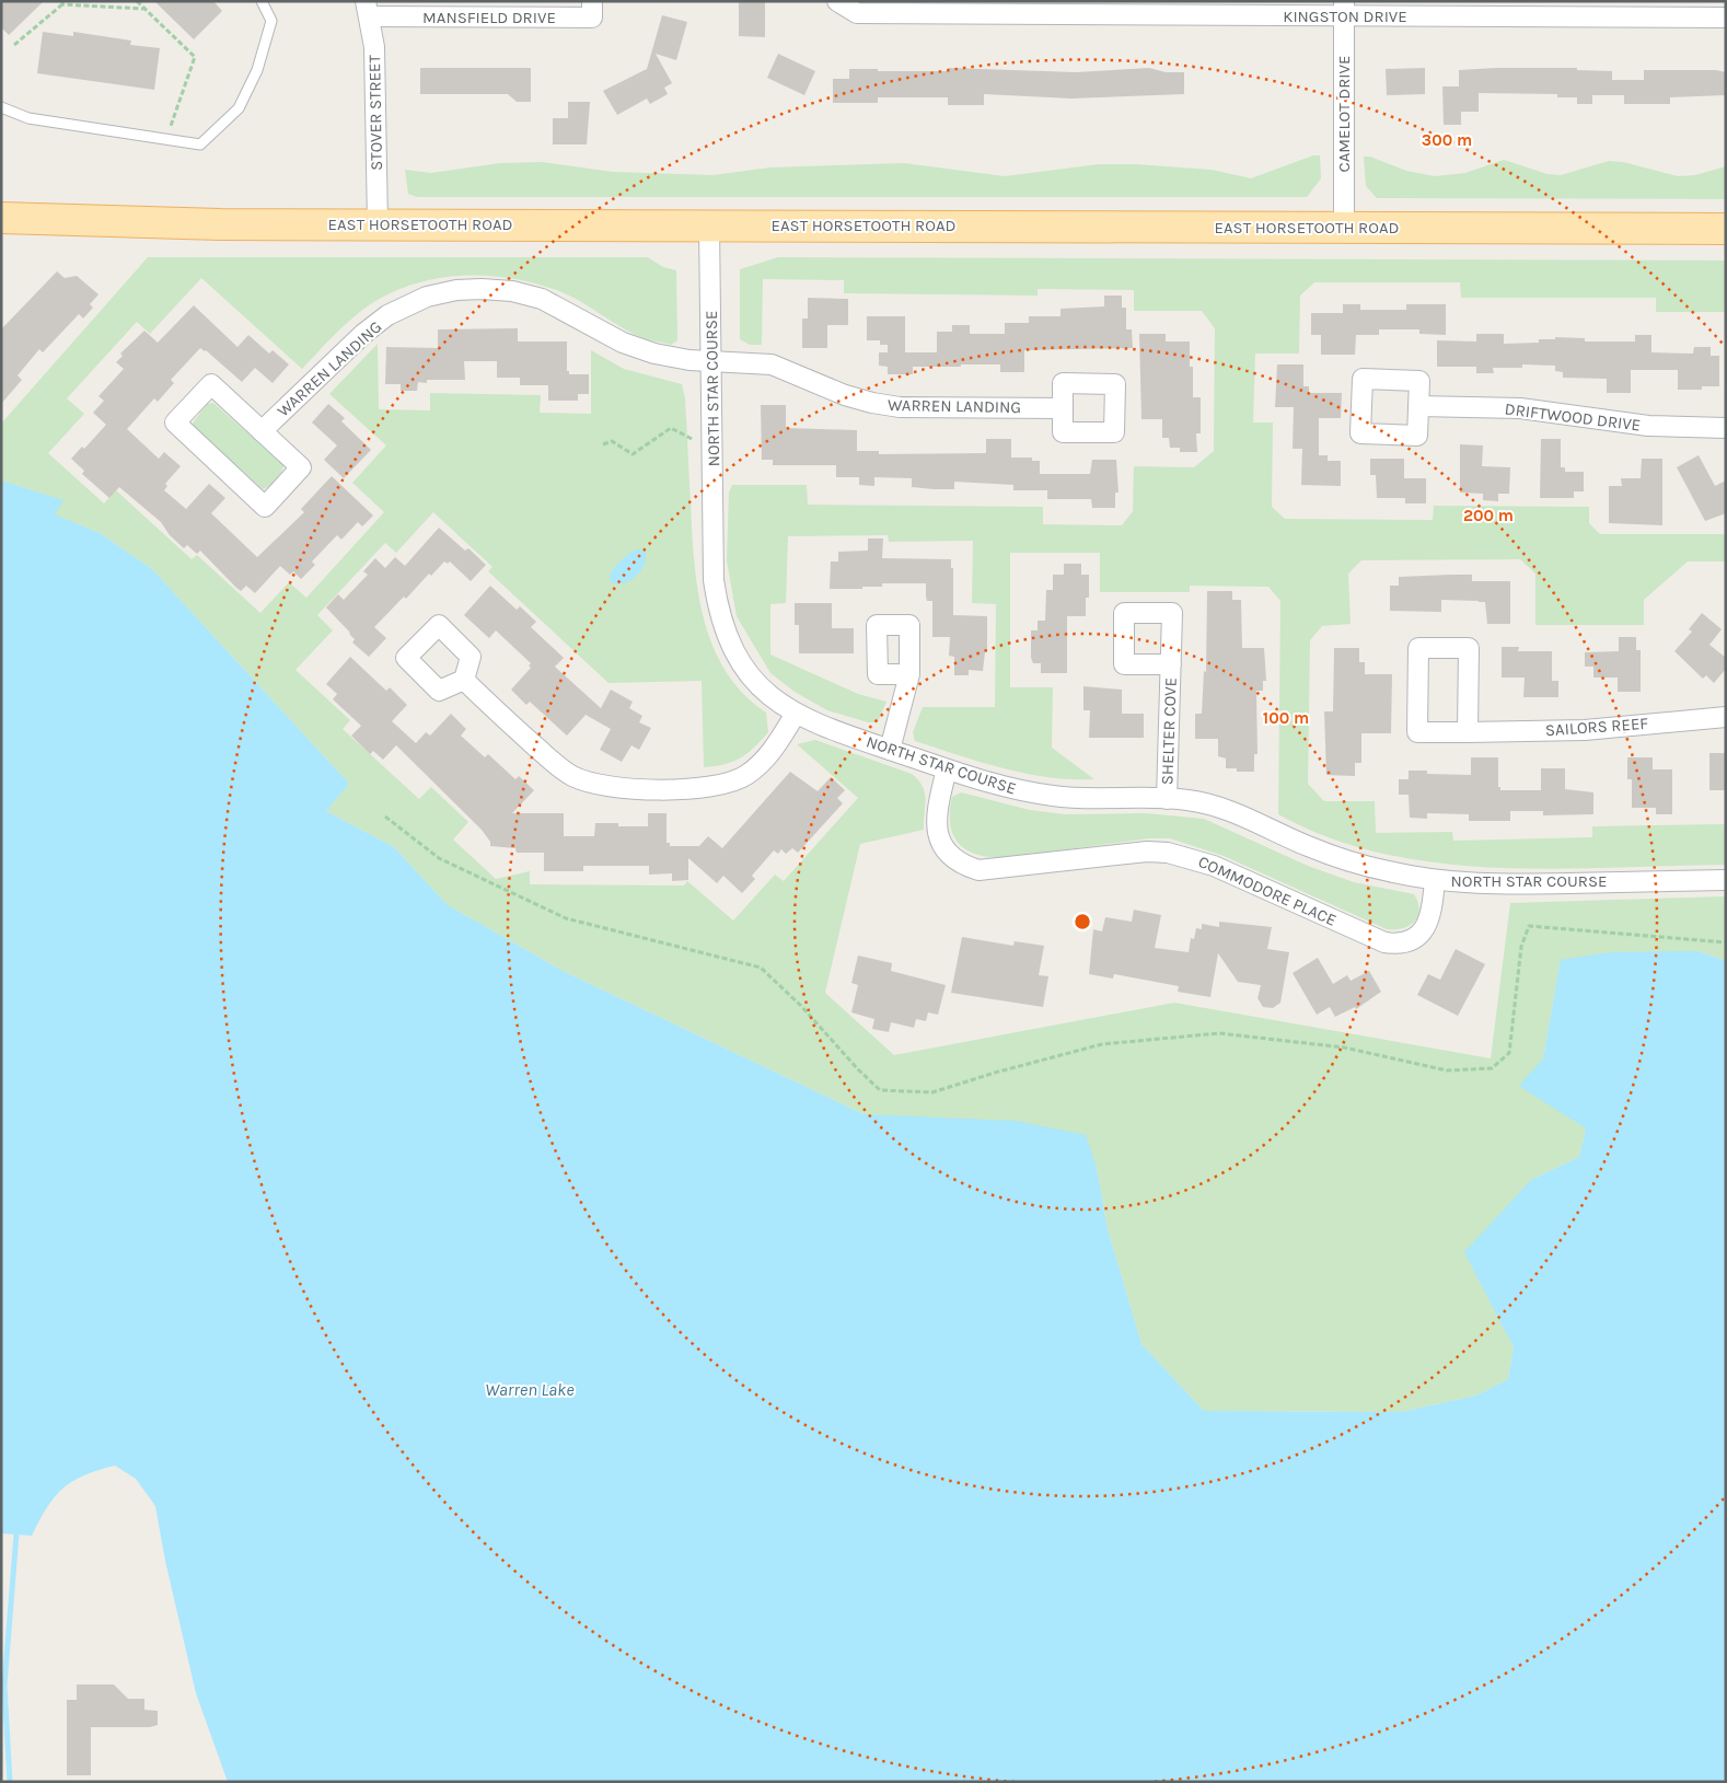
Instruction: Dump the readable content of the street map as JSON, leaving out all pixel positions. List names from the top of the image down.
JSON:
{
  "streets": {
    "main road": ["EAST HORSETOOTH ROAD"],
    "street": [
      "KINGSTON DRIVE",
      "MANSFIELD DRIVE",
      "STOVER STREET",
      "CAMELOT DRIVE",
      "WARREN LANDING",
      "NORTH STAR COURSE",
      "DRIFTWOOD DRIVE",
      "SAILORS REEF",
      "SHELTER COVE",
      "COMMODORE PLACE"
    ]
  },
  "crossings": [
    ["KINGSTON DRIVE", "CAMELOT DRIVE"],
    ["MANSFIELD DRIVE", "STOVER STREET"],
    ["STOVER STREET", "EAST HORSETOOTH ROAD"],
    ["CAMELOT DRIVE", "EAST HORSETOOTH ROAD"],
    ["EAST HORSETOOTH ROAD", "NORTH STAR COURSE"],
    ["WARREN LANDING", "NORTH STAR COURSE"],
    ["NORTH STAR COURSE", "SHELTER COVE"],
    ["NORTH STAR COURSE", "COMMODORE PLACE"]
  ],
  "water": ["Warren Lake"],
  "rings": ["300 m", "200 m", "100 m"]
}
